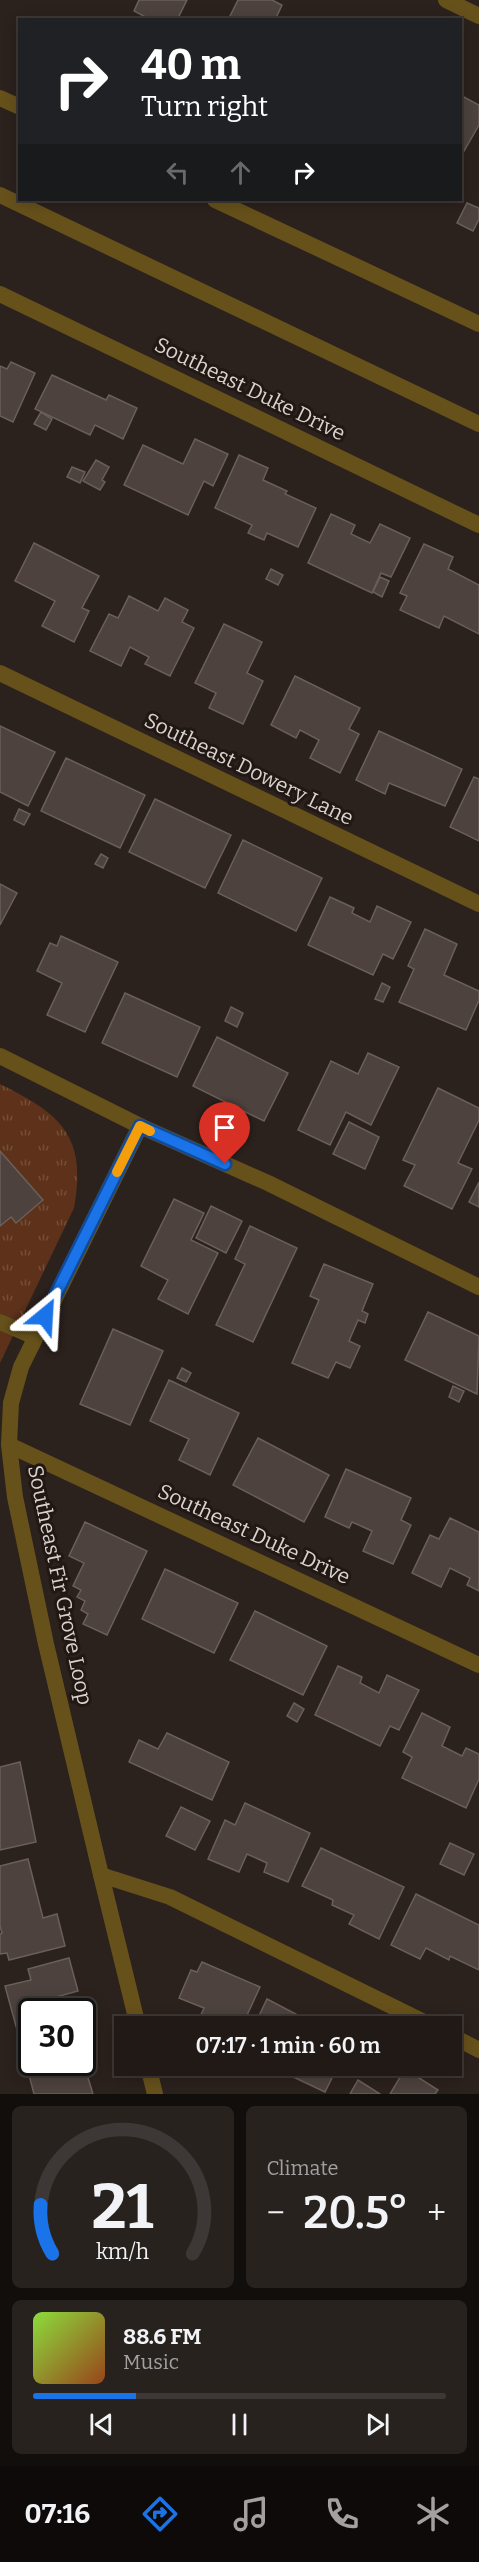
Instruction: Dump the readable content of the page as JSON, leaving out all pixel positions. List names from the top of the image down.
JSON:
{
  "streets": {
    "street": ["Southeast Duke Drive", "Southeast Dowery Lane", "Southeast Fir Grove Loop"]
  },
  "crossings": [
    ["Southeast Duke Drive", "Southeast Fir Grove Loop"]
  ],
  "page": {
    "turn": ["40 m", "Turn right"],
    "limit": "30",
    "trip": "07:17 · 1 min · 60 m",
    "tile": "Climate",
    "heat": ["−", "20.5°", "+"],
    "song": ["88.6 FM", "Music"],
    "tabs": "07:16",
    "gauge": ["21", "km/h"]
  }
}
